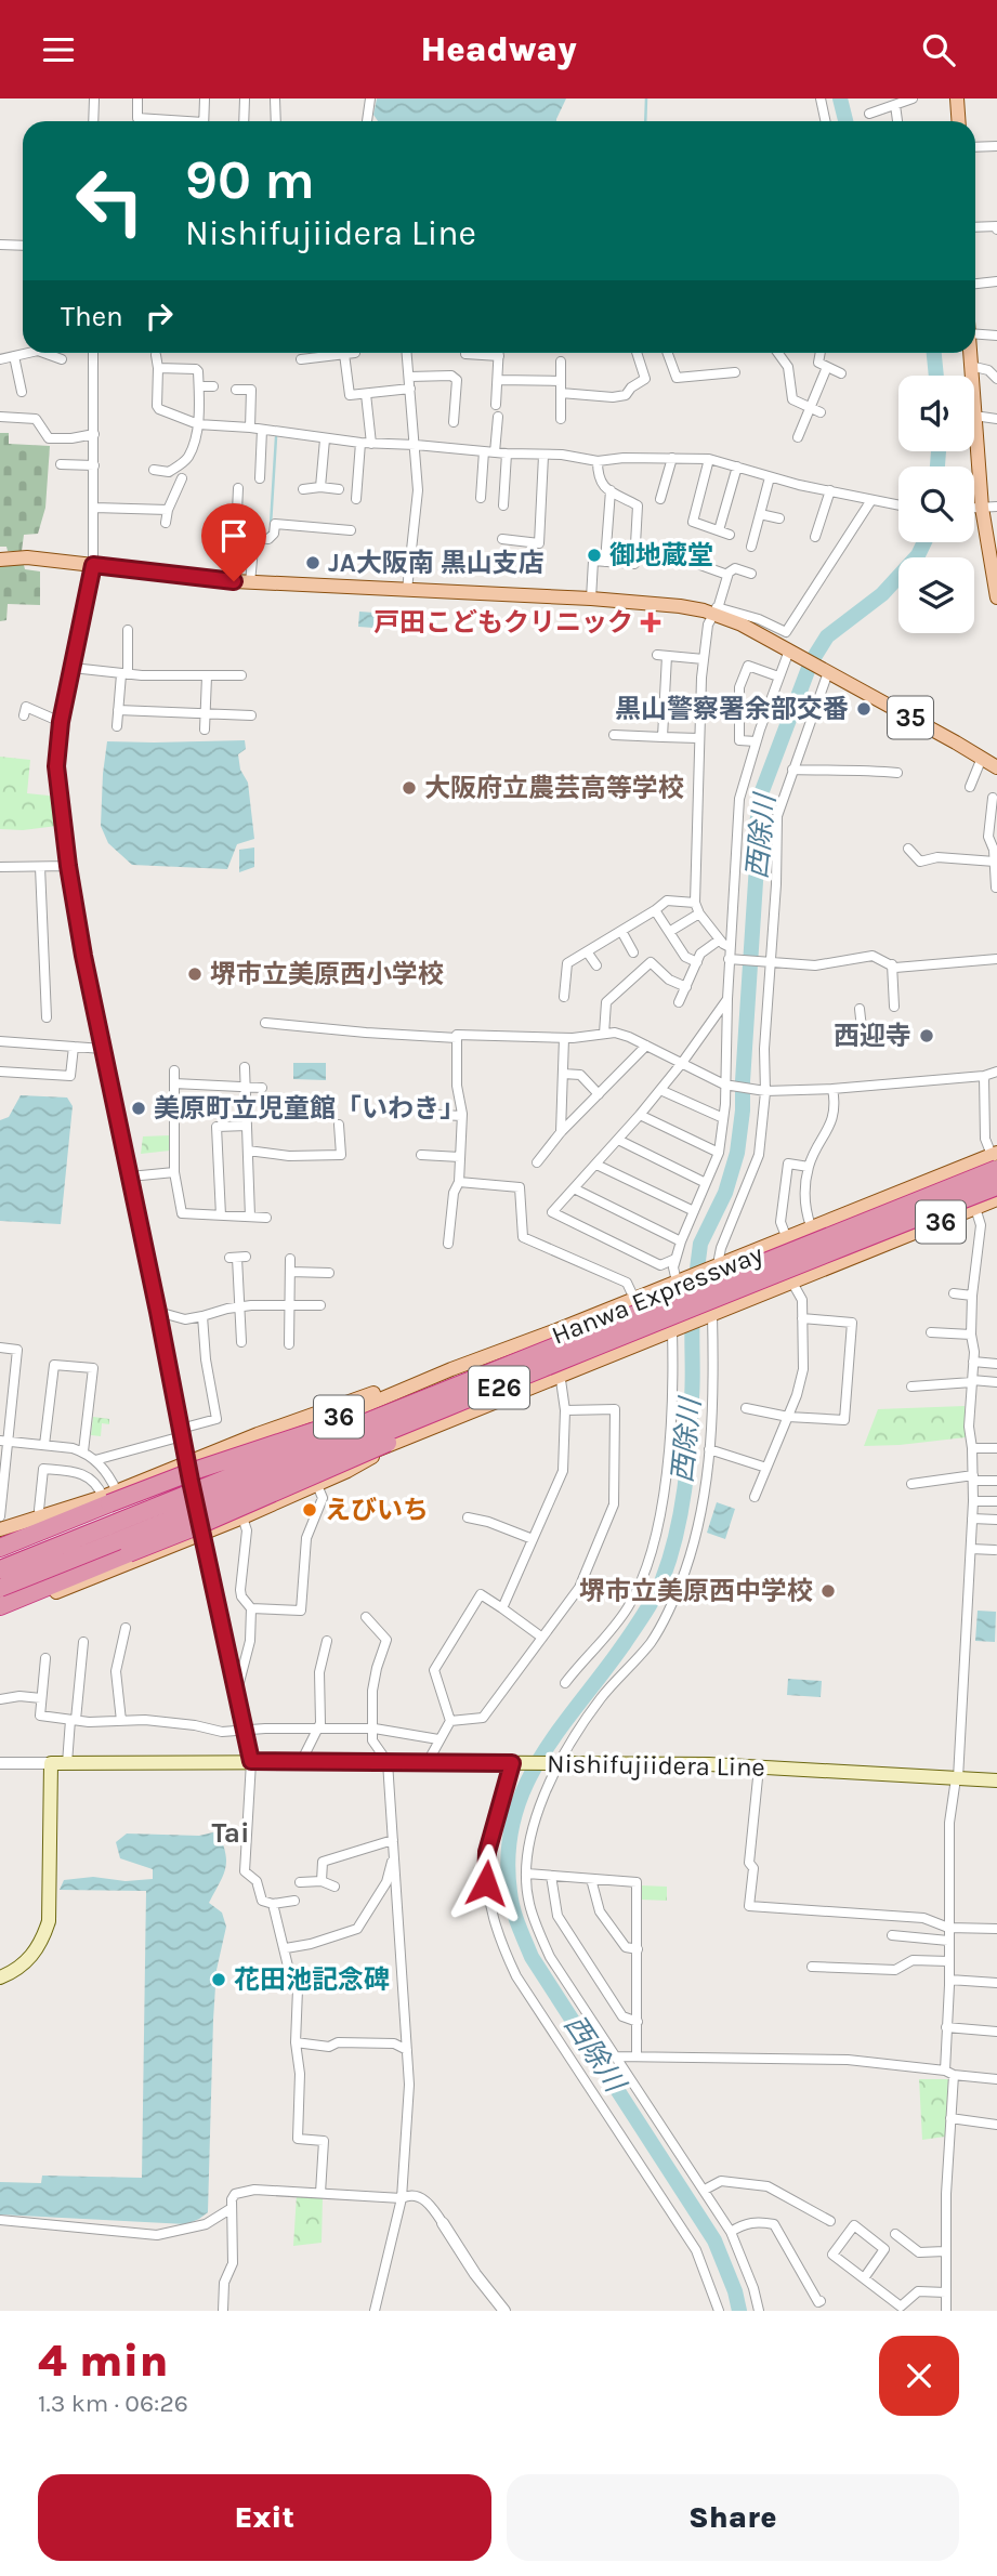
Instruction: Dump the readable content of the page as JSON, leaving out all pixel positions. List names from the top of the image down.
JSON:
{
  "streets": {
    "highway": ["Hanwa Expressway", "E26"],
    "main road": ["35", "36", "Nishifujiidera Line"]
  },
  "crossings": [
    ["36", "Hanwa Expressway"]
  ],
  "districts": ["Tai"],
  "water": ["西除川"],
  "places": {
    "other": [
      "御地蔵堂",
      "JA大阪南 黒山支店",
      "黒山警察署余部交番",
      "大阪府立農芸高等学校",
      "堺市立美原西小学校",
      "西迎寺",
      "美原町立児童館「いわき」",
      "えびいち",
      "堺市立美原西中学校",
      "花田池記念碑"
    ],
    "health": ["戸田こどもクリニック"]
  },
  "page": {
    "header": "Headway",
    "turn": ["90 m", "Nishifujiidera Line"],
    "then": "Then",
    "heading": ["4 min", "1.3 km · 06:26"],
    "buttons": ["Exit", "Share"]
  }
}
